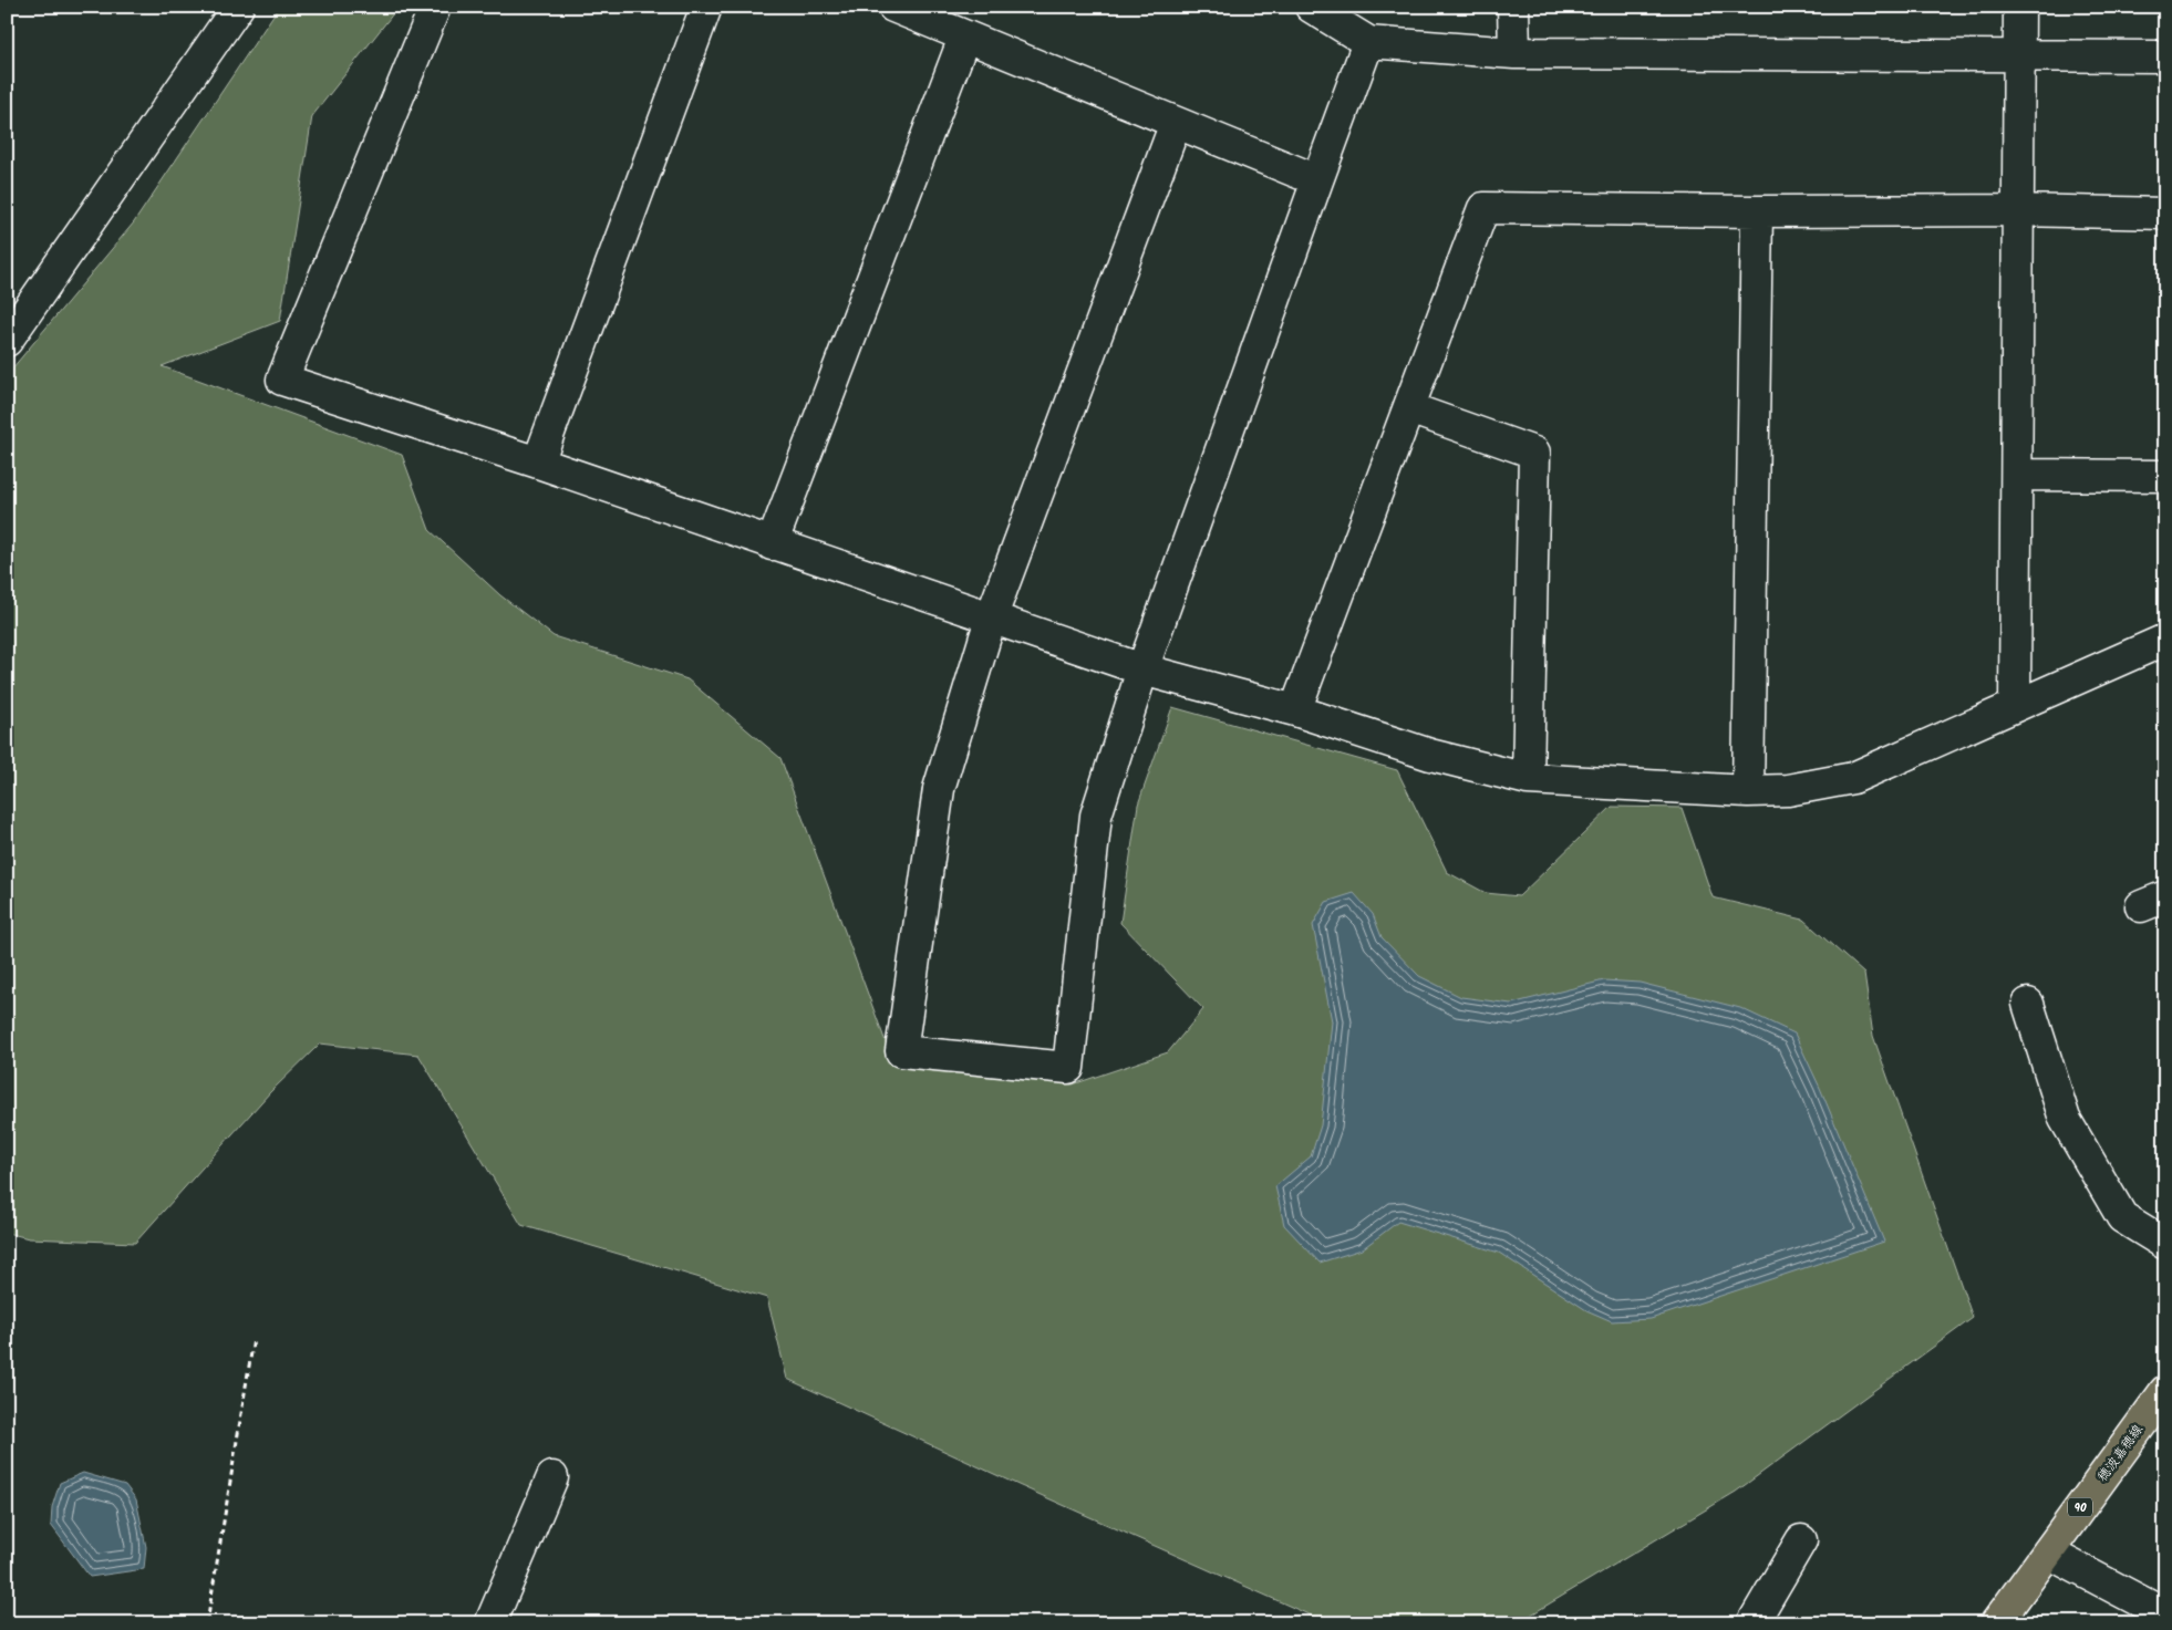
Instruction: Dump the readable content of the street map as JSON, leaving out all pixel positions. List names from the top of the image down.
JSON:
{
  "streets": {
    "main road": ["穂波嘉穂線", "90"]
  }
}
